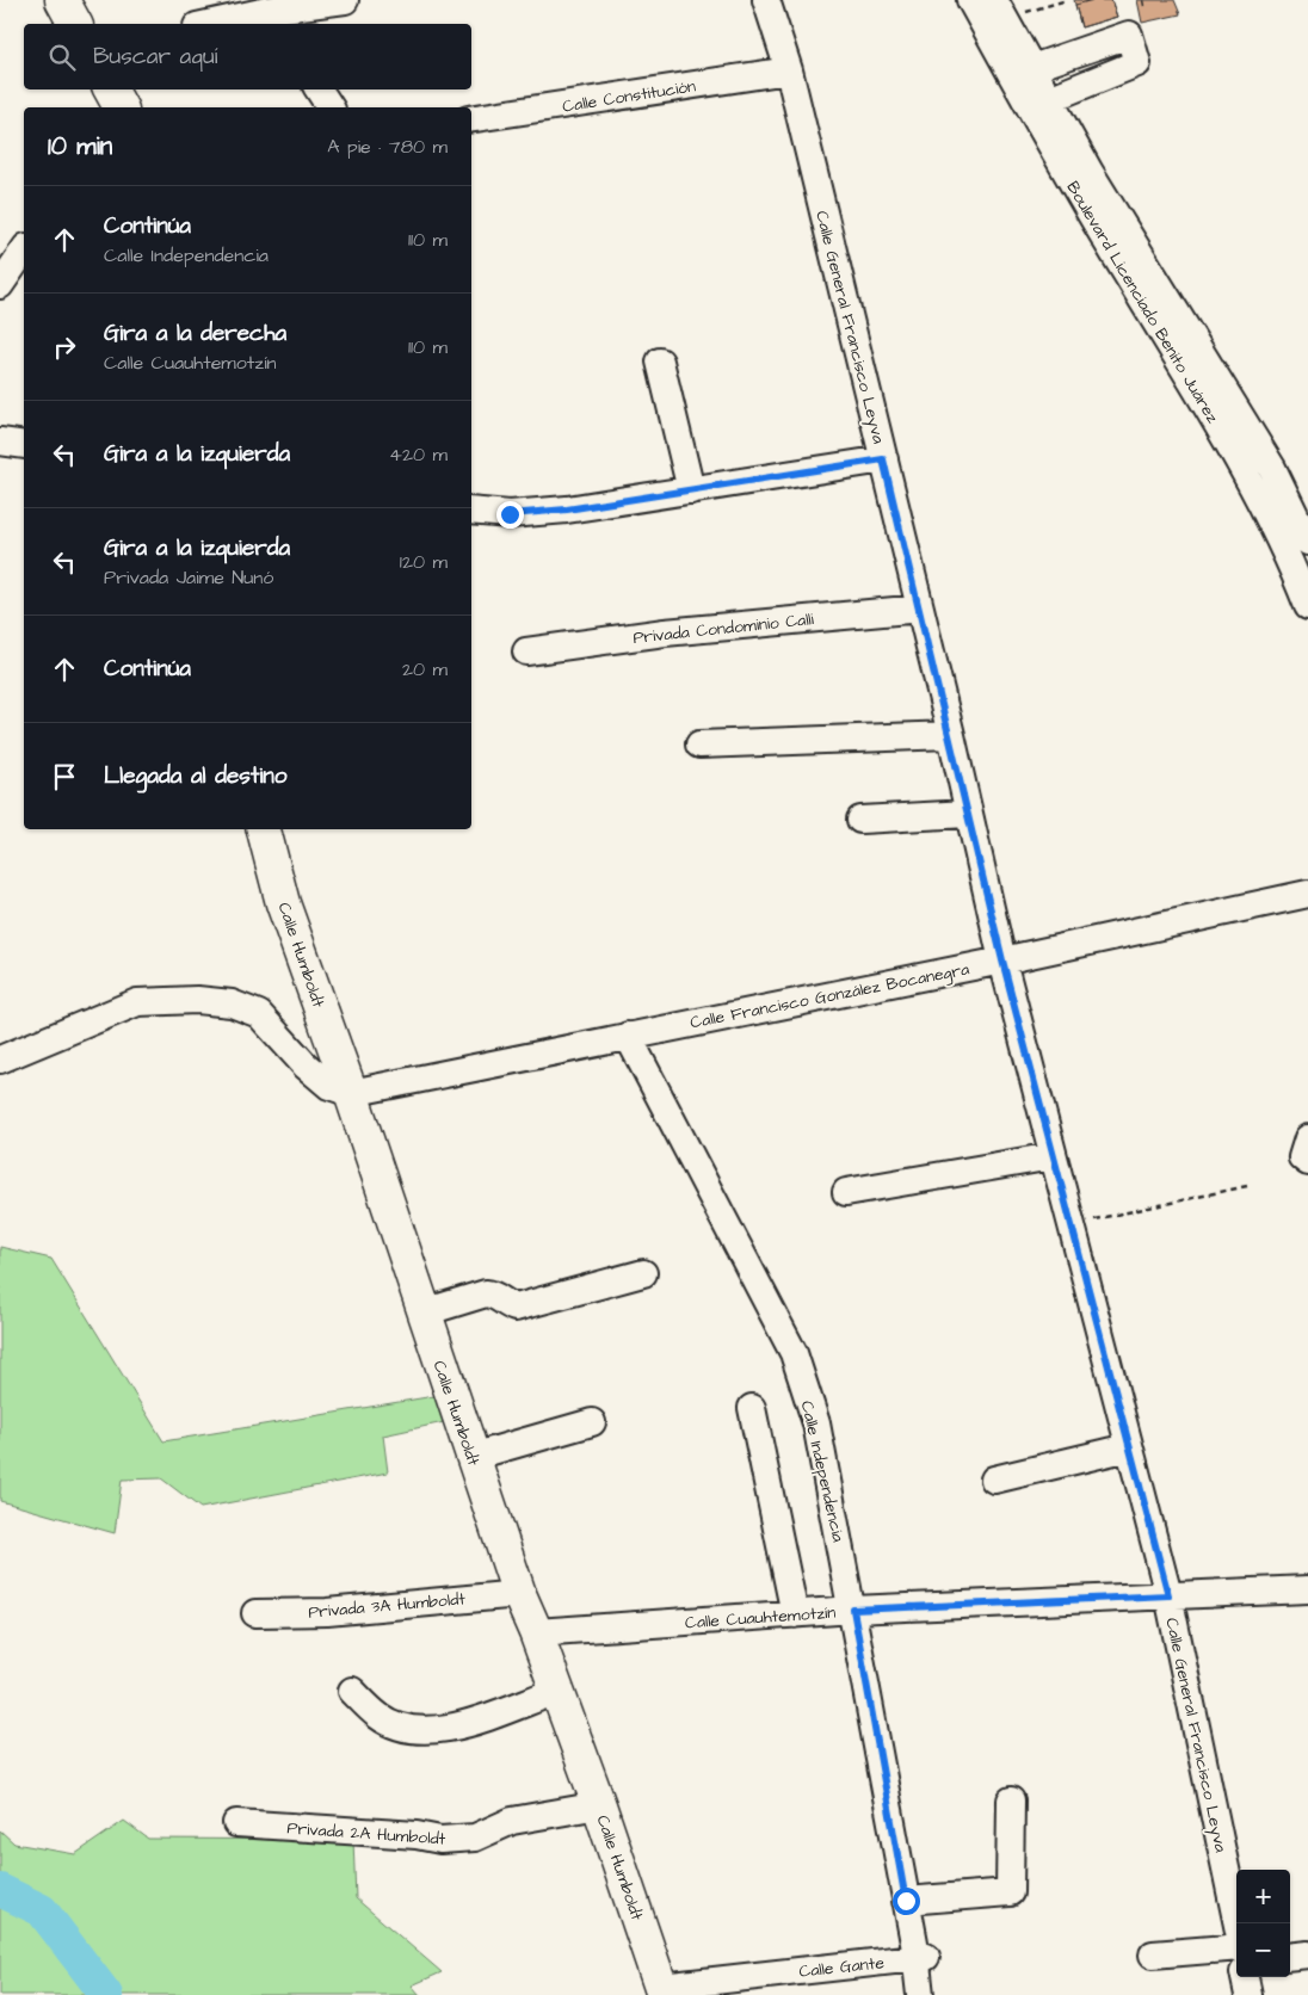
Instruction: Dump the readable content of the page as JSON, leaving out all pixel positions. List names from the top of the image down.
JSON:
{
  "streets": {
    "main road": ["Calle Humboldt"],
    "street": [
      "Calle Constitución",
      "Boulevard Licenciado Benito Juárez",
      "Calle General Francisco Leyva",
      "Privada Condominio Calli",
      "Calle Francisco González Bocanegra",
      "Calle Independencia",
      "Privada 3A Humboldt",
      "Calle Cuauhtemotzín",
      "Privada 2A Humboldt",
      "Calle Gante"
    ]
  },
  "crossings": [
    ["Calle Constitución", "Calle General Francisco Leyva"],
    ["Calle General Francisco Leyva", "Privada Condominio Calli"],
    ["Calle General Francisco Leyva", "Calle Francisco González Bocanegra"],
    ["Calle General Francisco Leyva", "Calle Cuauhtemotzín"],
    ["Calle Humboldt", "Calle Francisco González Bocanegra"],
    ["Calle Humboldt", "Privada 3A Humboldt"],
    ["Calle Humboldt", "Calle Cuauhtemotzín"],
    ["Calle Humboldt", "Privada 2A Humboldt"],
    ["Calle Humboldt", "Calle Gante"],
    ["Calle Francisco González Bocanegra", "Calle Independencia"],
    ["Calle Independencia", "Calle Cuauhtemotzín"],
    ["Calle Independencia", "Calle Gante"]
  ],
  "page": {
    "search": "Buscar aquí",
    "heading": ["10 min", "A pie · 780 m"],
    "list": [
      ["Continúa", "Calle Independencia", "110 m"],
      ["Gira a la derecha", "Calle Cuauhtemotzín", "110 m"],
      ["Gira a la izquierda", "420 m"],
      ["Gira a la izquierda", "Privada Jaime Nunó", "120 m"],
      ["Continúa", "20 m"],
      "Llegada al destino"
    ],
    "map_buttons": ["+", "−"]
  }
}
